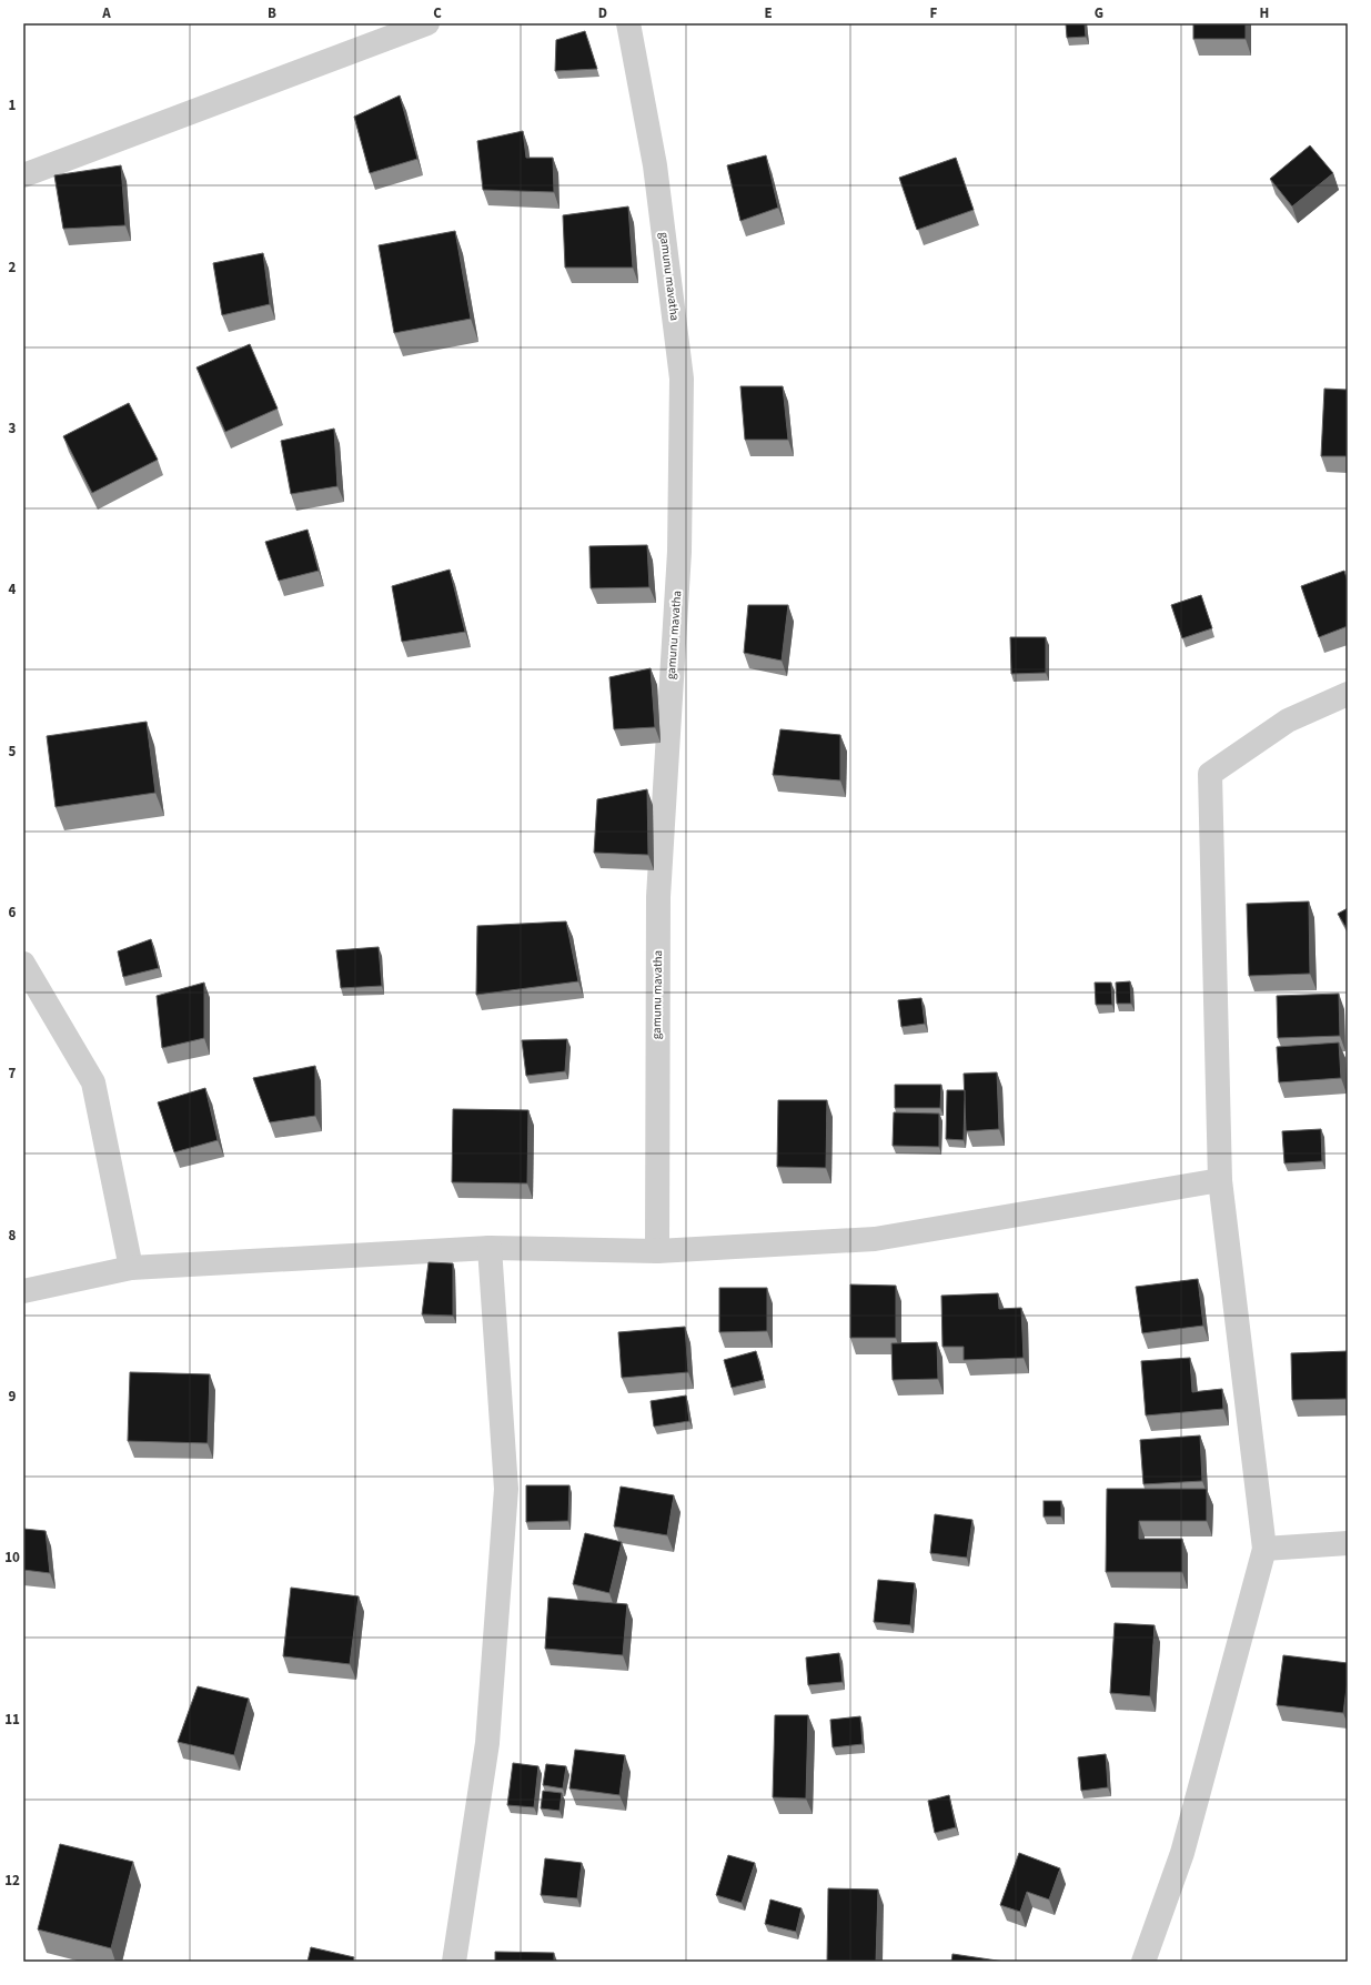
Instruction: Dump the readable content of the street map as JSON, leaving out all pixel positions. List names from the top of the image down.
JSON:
{
  "streets": {
    "street": ["gamunu mavatha"]
  },
  "grid": {
    "columns": [
      "A",
      "B",
      "C",
      "D",
      "E",
      "F",
      "G",
      "H"
    ],
    "rows": [
      "1",
      "2",
      "3",
      "4",
      "5",
      "6",
      "7",
      "8",
      "9",
      "10",
      "11",
      "12"
    ]
  }
}
